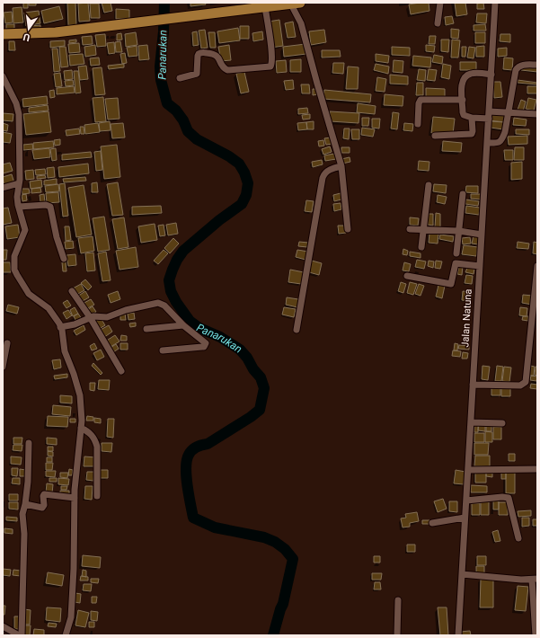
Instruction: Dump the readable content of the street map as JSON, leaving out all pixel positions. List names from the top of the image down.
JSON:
{
  "streets": {
    "street": ["Jalan Natuna"]
  },
  "water": ["Panarukan"],
  "north": "bottom"
}
